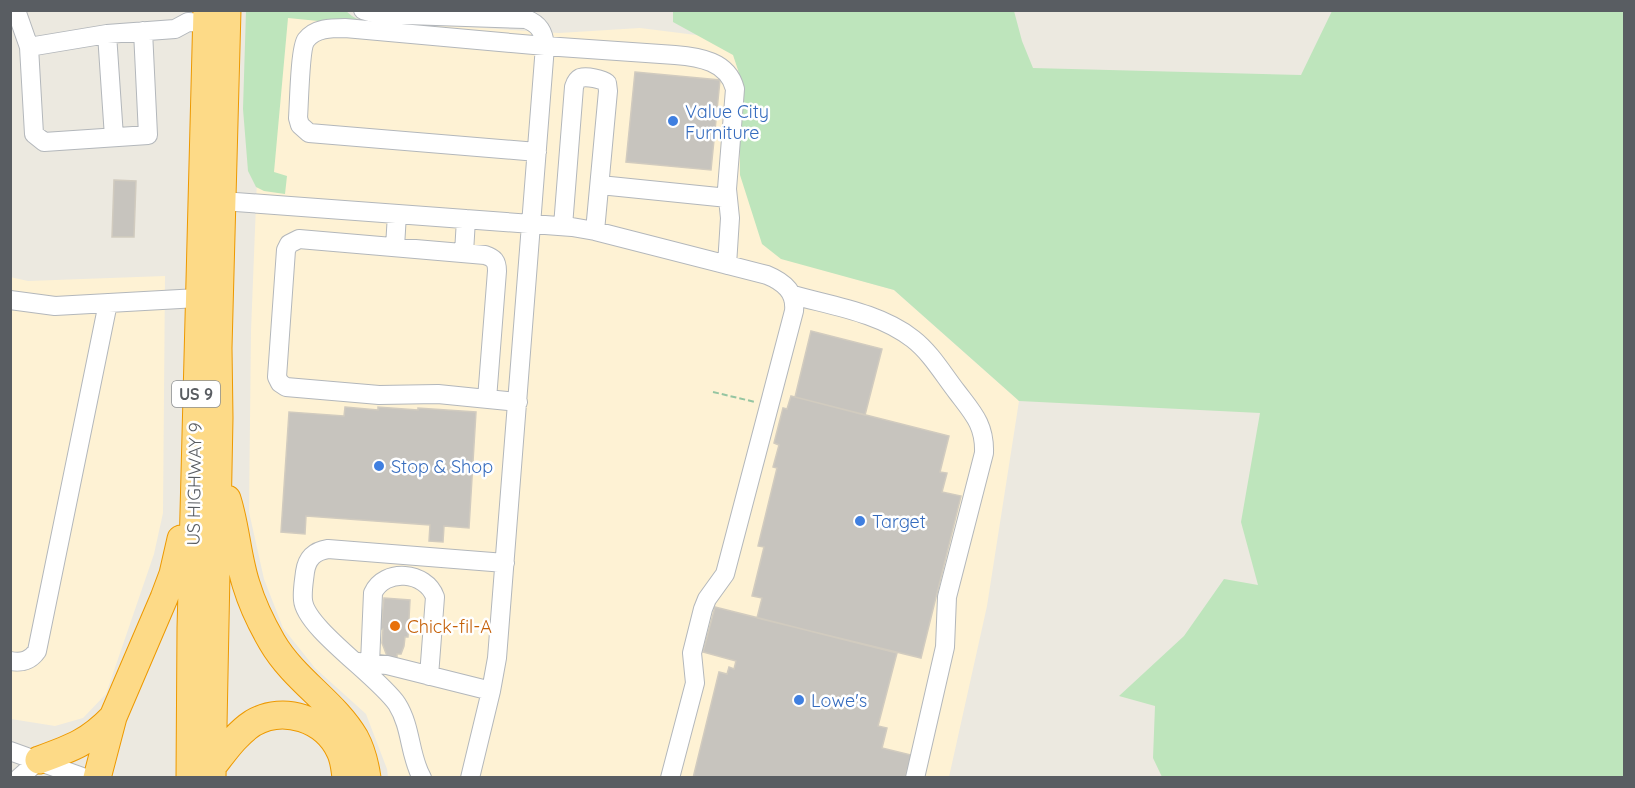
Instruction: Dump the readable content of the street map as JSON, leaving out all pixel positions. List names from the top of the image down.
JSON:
{
  "streets": {
    "highway": ["US 9", "US HIGHWAY 9"]
  },
  "places": [
    "Value City Furniture",
    "Stop & Shop",
    "Target",
    "Chick-fil-A",
    "Lowe's"
  ]
}
